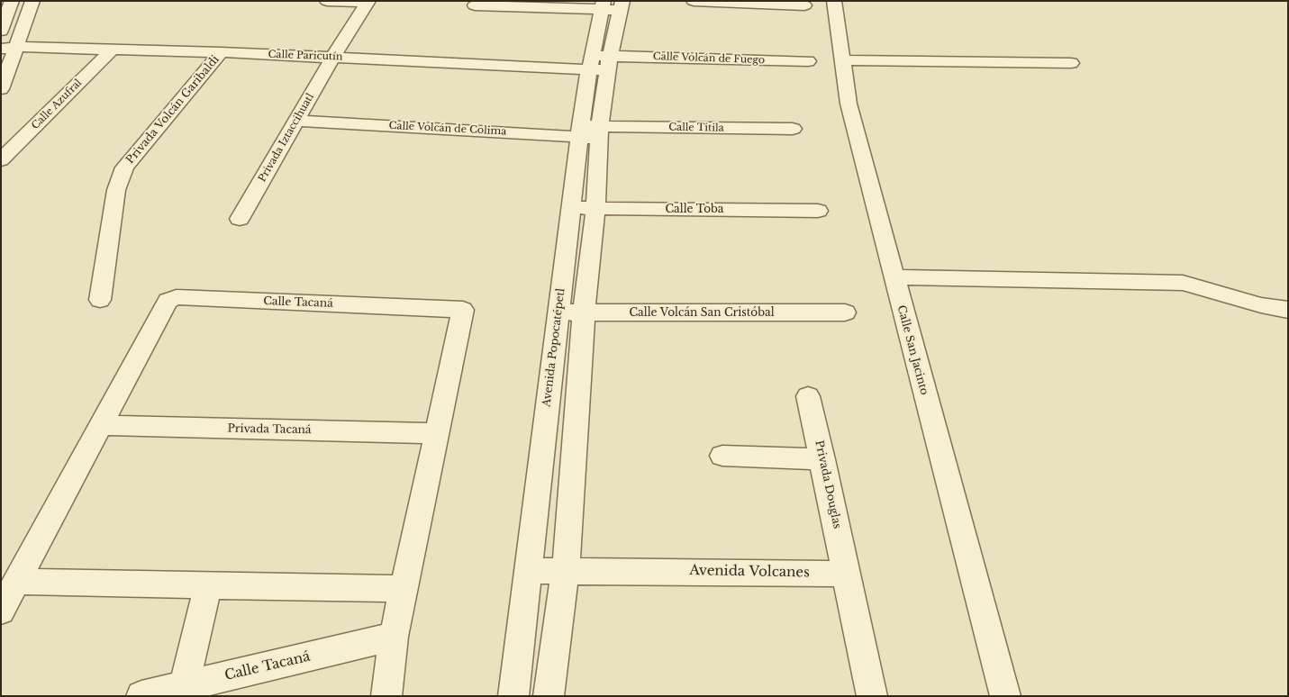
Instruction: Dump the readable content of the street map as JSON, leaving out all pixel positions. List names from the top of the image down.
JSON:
{
  "streets": {
    "street": [
      "Calle Paricutín",
      "Calle Volcán de Fuego",
      "Calle Azufral",
      "Privada Volcán Garibaldi",
      "Calle Titila",
      "Calle Volcán de Colima",
      "Privada Iztaccihuatl",
      "Calle Toba",
      "Calle Tacaná",
      "Calle Volcán San Cristóbal",
      "Avenida Popocatépetl",
      "Calle San Jacinto",
      "Privada Tacaná",
      "Privada Douglas",
      "Avenida Volcanes"
    ]
  },
  "crossings": [
    ["Calle Paricutín", "Calle Volcán de Fuego"],
    ["Calle Paricutín", "Calle Azufral"],
    ["Calle Paricutín", "Privada Volcán Garibaldi"],
    ["Calle Paricutín", "Privada Iztaccihuatl"],
    ["Calle Paricutín", "Avenida Popocatépetl"],
    ["Calle Volcán de Fuego", "Avenida Popocatépetl"],
    ["Calle Titila", "Calle Volcán de Colima"],
    ["Calle Titila", "Avenida Popocatépetl"],
    ["Calle Volcán de Colima", "Privada Iztaccihuatl"],
    ["Calle Volcán de Colima", "Avenida Popocatépetl"],
    ["Calle Toba", "Avenida Popocatépetl"],
    ["Calle Tacaná", "Privada Tacaná"],
    ["Calle Volcán San Cristóbal", "Avenida Popocatépetl"],
    ["Avenida Popocatépetl", "Avenida Volcanes"],
    ["Privada Douglas", "Avenida Volcanes"]
  ]
}
